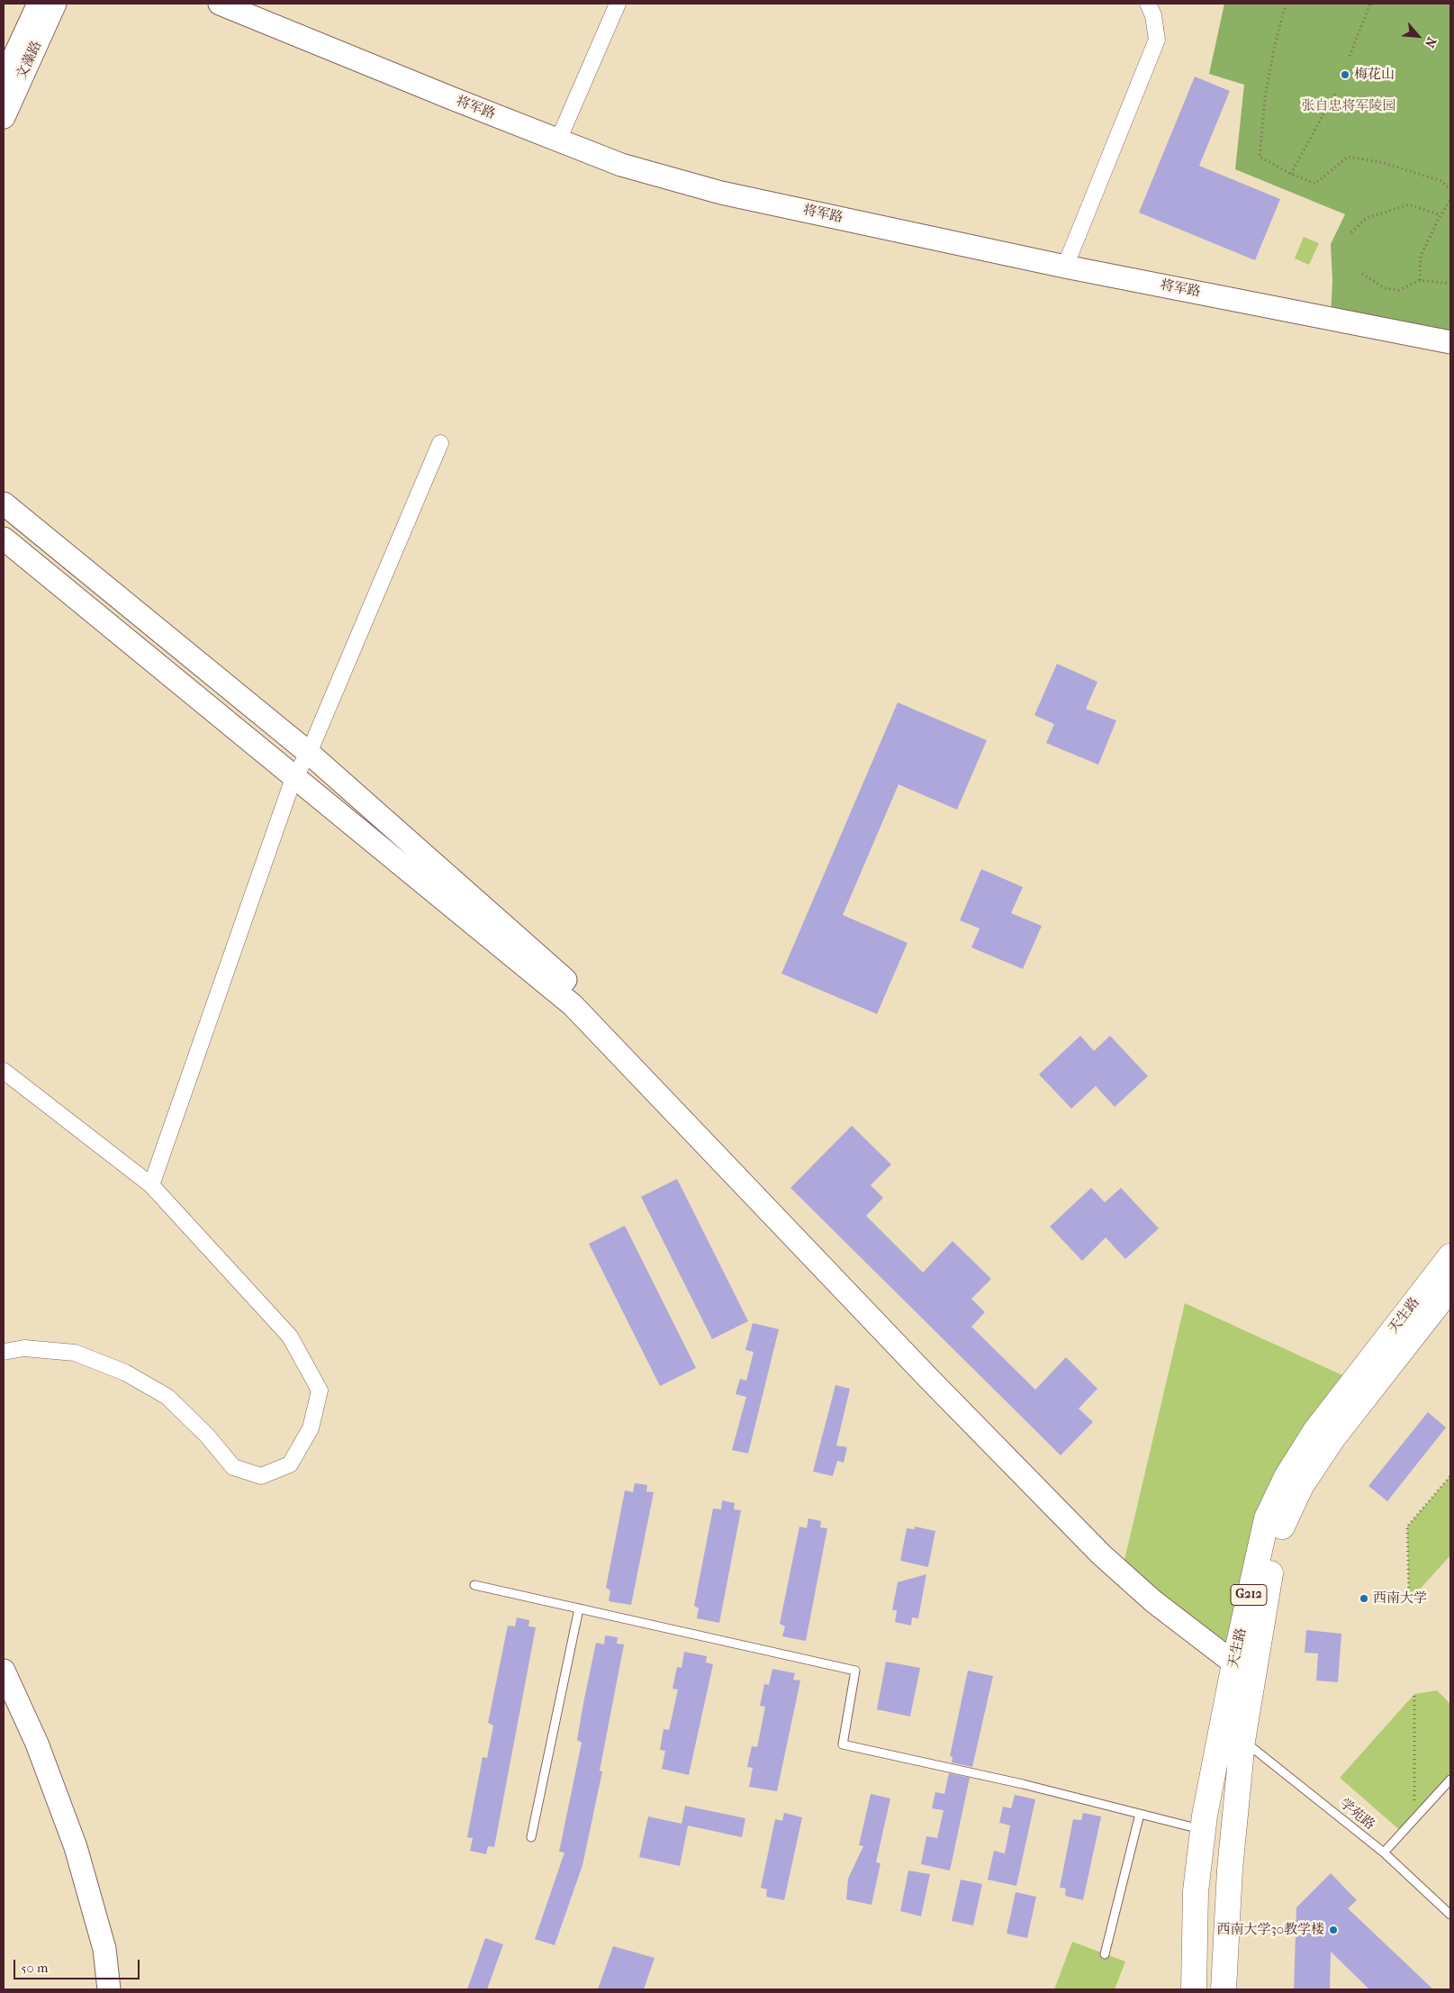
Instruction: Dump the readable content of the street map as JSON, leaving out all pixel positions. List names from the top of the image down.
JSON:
{
  "streets": {
    "highway": ["天生路", "G212"],
    "street": ["文藻路", "将军路"],
    "lane": ["学苑路"]
  },
  "crossings": [
    ["天生路", "学苑路"]
  ],
  "parks": ["张自忠将军陵园"],
  "places": ["梅花山", "西南大学", "西南大学30教学楼"],
  "scale_bar": "50 m",
  "north": "bottom right"
}
